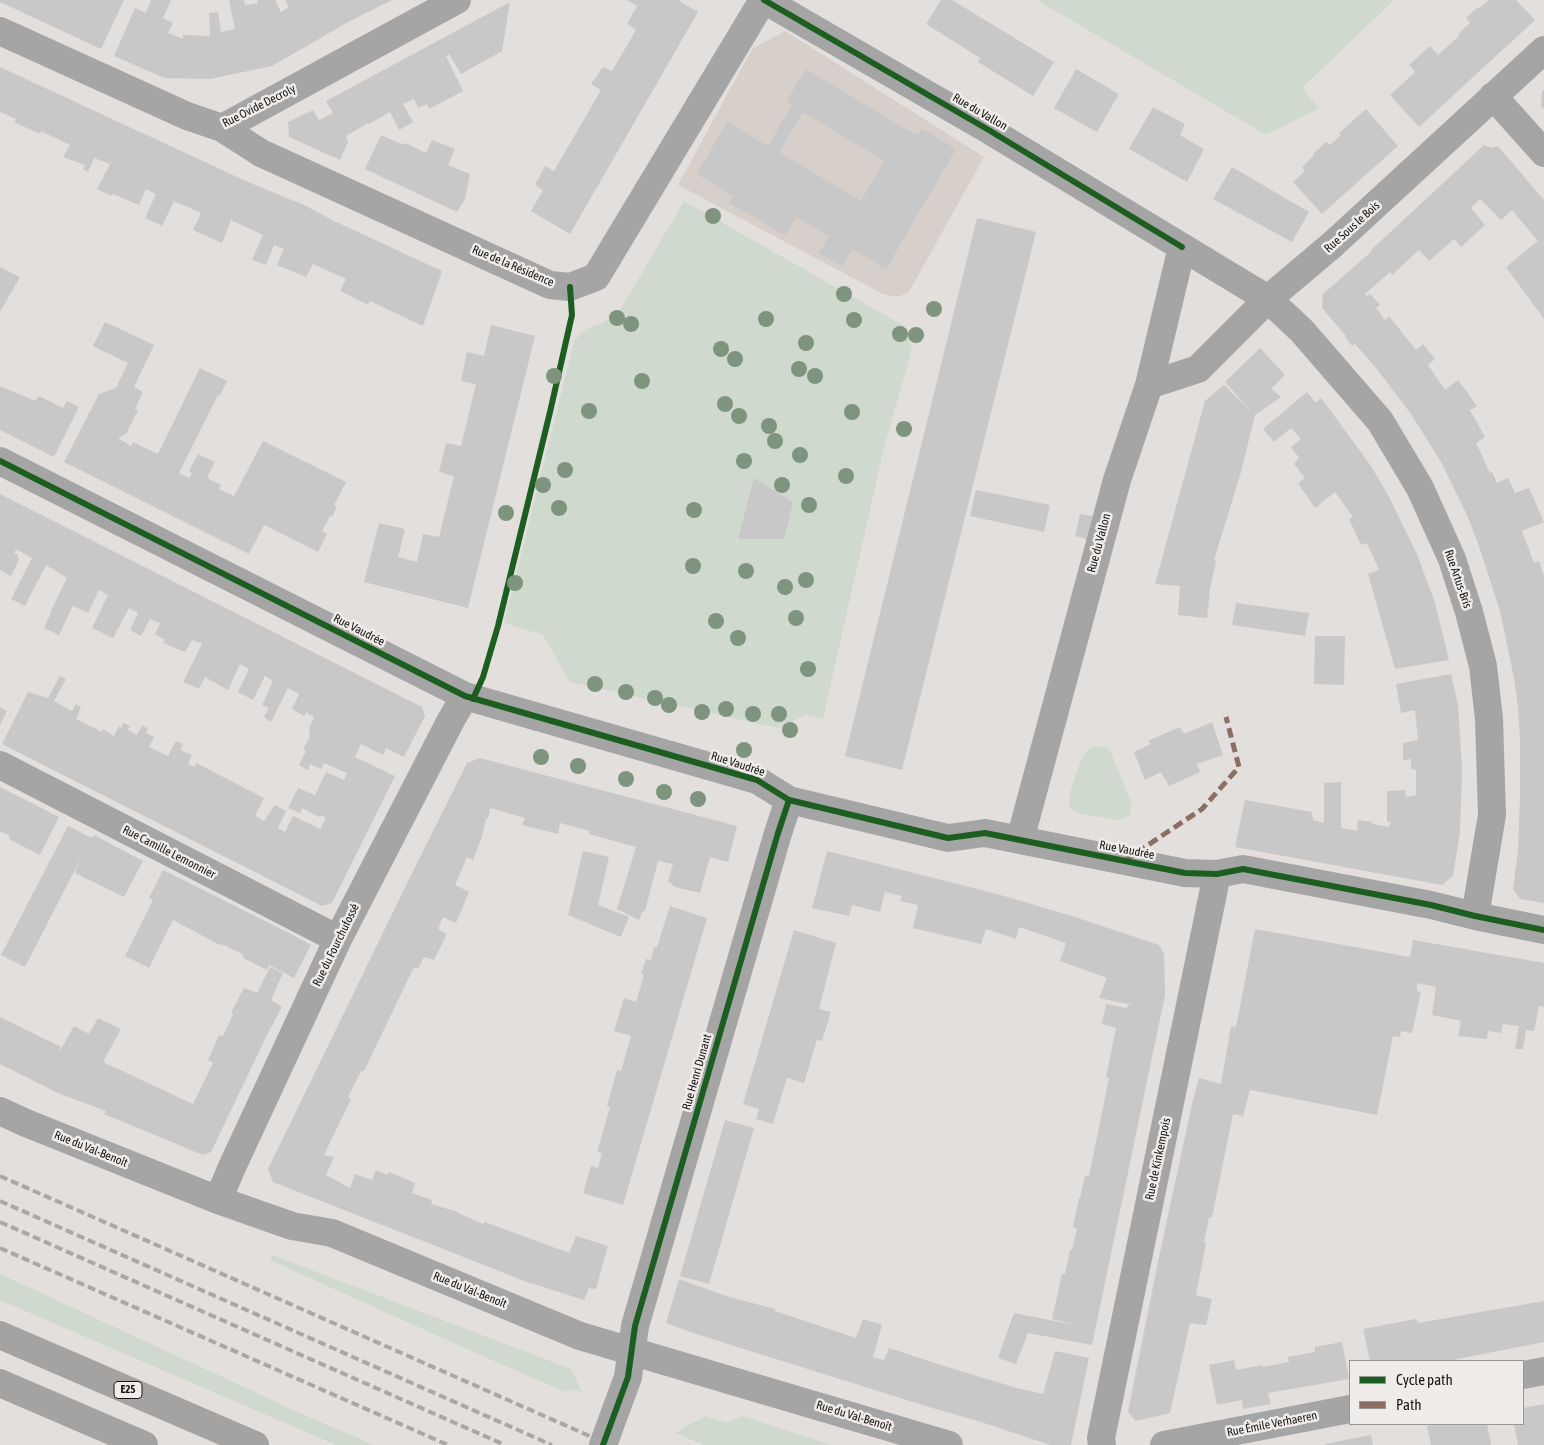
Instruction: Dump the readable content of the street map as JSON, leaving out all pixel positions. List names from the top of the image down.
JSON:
{
  "streets": {
    "highway": ["E25"],
    "street": [
      "Rue Ovide Decroly",
      "Rue du Vallon",
      "Rue Sous le Bois",
      "Rue de la Résidence",
      "Rue Artus-Bris",
      "Rue Vaudrée",
      "Rue Camille Lemonnier",
      "Rue du Fourchufossé",
      "Rue Henri Dunant",
      "Rue du Val-Benoît",
      "Rue de Kinkempois",
      "Rue Émile Verhaeren"
    ]
  },
  "crossings": [
    ["Rue Ovide Decroly", "Rue de la Résidence"],
    ["Rue du Vallon", "Rue Sous le Bois"],
    ["Rue du Vallon", "Rue de la Résidence"],
    ["Rue du Vallon", "Rue Artus-Bris"],
    ["Rue du Vallon", "Rue Vaudrée"],
    ["Rue Sous le Bois", "Rue Artus-Bris"],
    ["Rue Artus-Bris", "Rue Vaudrée"],
    ["Rue Vaudrée", "Rue du Fourchufossé"],
    ["Rue Vaudrée", "Rue Henri Dunant"],
    ["Rue Vaudrée", "Rue de Kinkempois"],
    ["Rue Camille Lemonnier", "Rue du Fourchufossé"],
    ["Rue du Fourchufossé", "Rue du Val-Benoît"],
    ["Rue Henri Dunant", "Rue du Val-Benoît"]
  ],
  "legend": ["Cycle path", "Path"]
}
